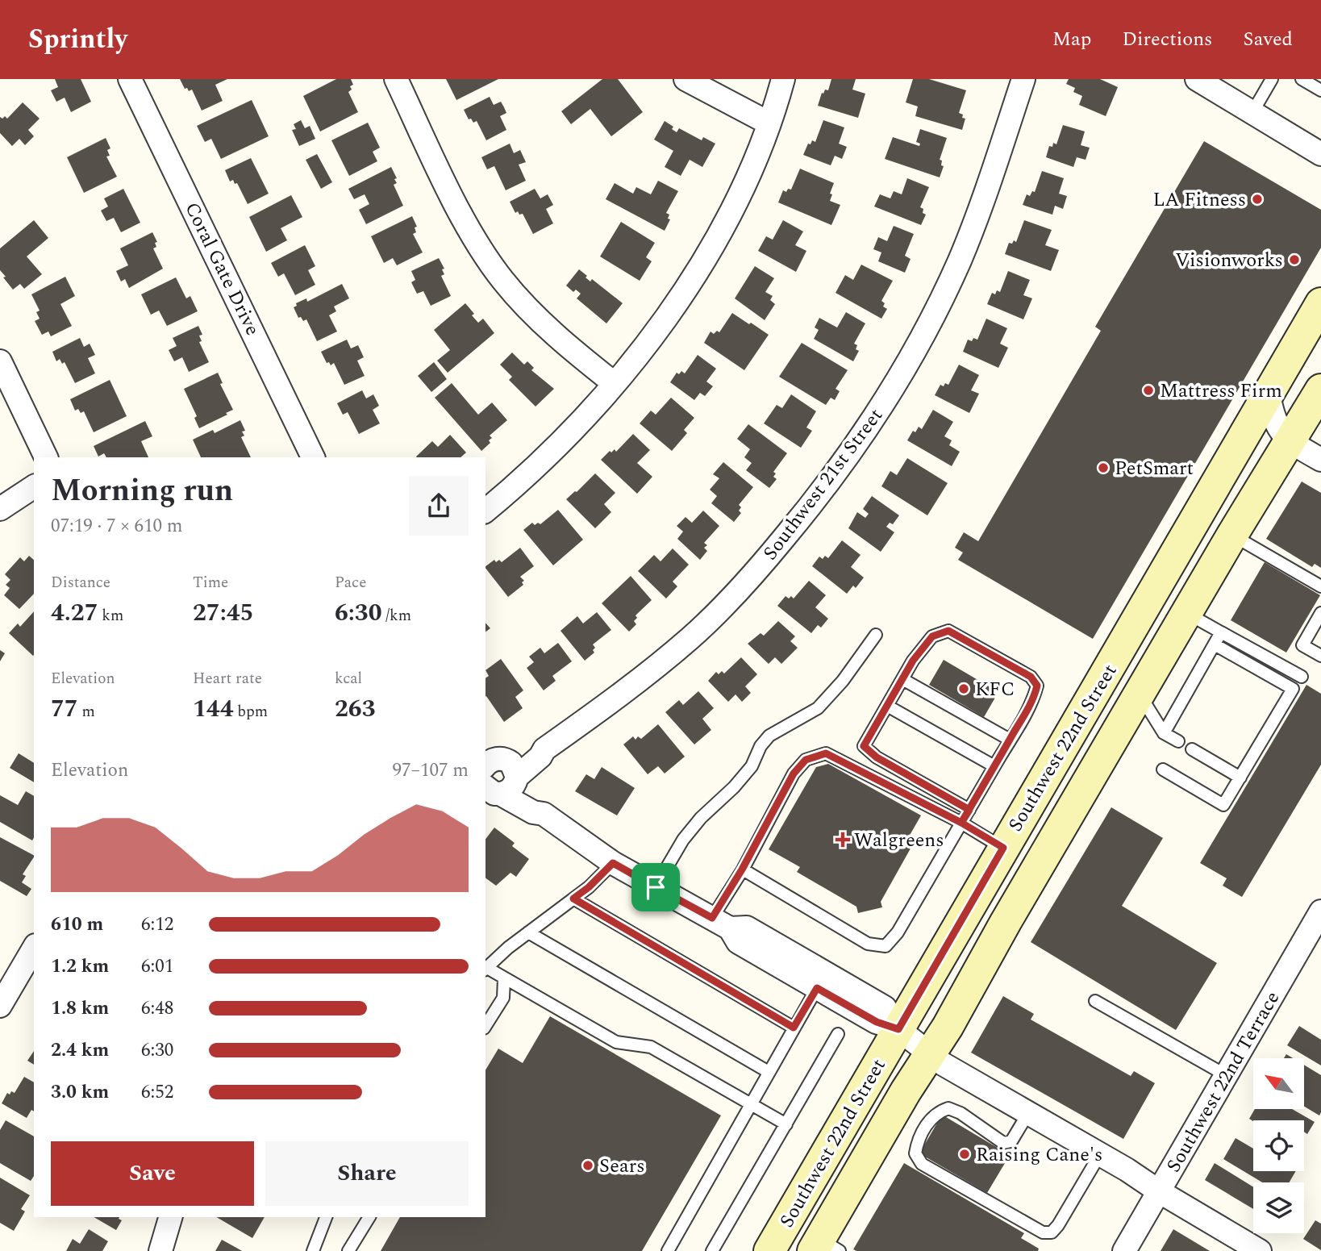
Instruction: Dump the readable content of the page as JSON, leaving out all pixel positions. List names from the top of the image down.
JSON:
{
  "streets": {
    "main road": ["Southwest 22nd Street"],
    "street": ["Coral Gate Drive", "Southwest 21st Street", "Southwest 22nd Terrace"]
  },
  "places": {
    "other": [
      "LA Fitness",
      "Visionworks",
      "Mattress Firm",
      "PetSmart",
      "KFC",
      "Raising Cane's",
      "Sears"
    ],
    "health": ["Walgreens"]
  },
  "north": "top left",
  "page": {
    "header": "Sprintly",
    "nav": ["Map", "Directions", "Saved"],
    "heading": ["Morning run", "07:19 · 7 × 610 m"],
    "stats": [
      ["Distance", "4.27 km"],
      ["Time", "27:45"],
      ["Pace", "6:30 /km"],
      ["Elevation", "77 m"],
      ["Heart rate", "144 bpm"],
      ["kcal", "263"]
    ],
    "chart": ["Elevation", "97–107 m"],
    "list": [
      {
        "name": "610 m",
        "note": "6:12"
      },
      {
        "name": "1.2 km",
        "note": "6:01"
      },
      {
        "name": "1.8 km",
        "note": "6:48"
      },
      {
        "name": "2.4 km",
        "note": "6:30"
      },
      {
        "name": "3.0 km",
        "note": "6:52"
      }
    ],
    "buttons": ["Save", "Share"]
  }
}
